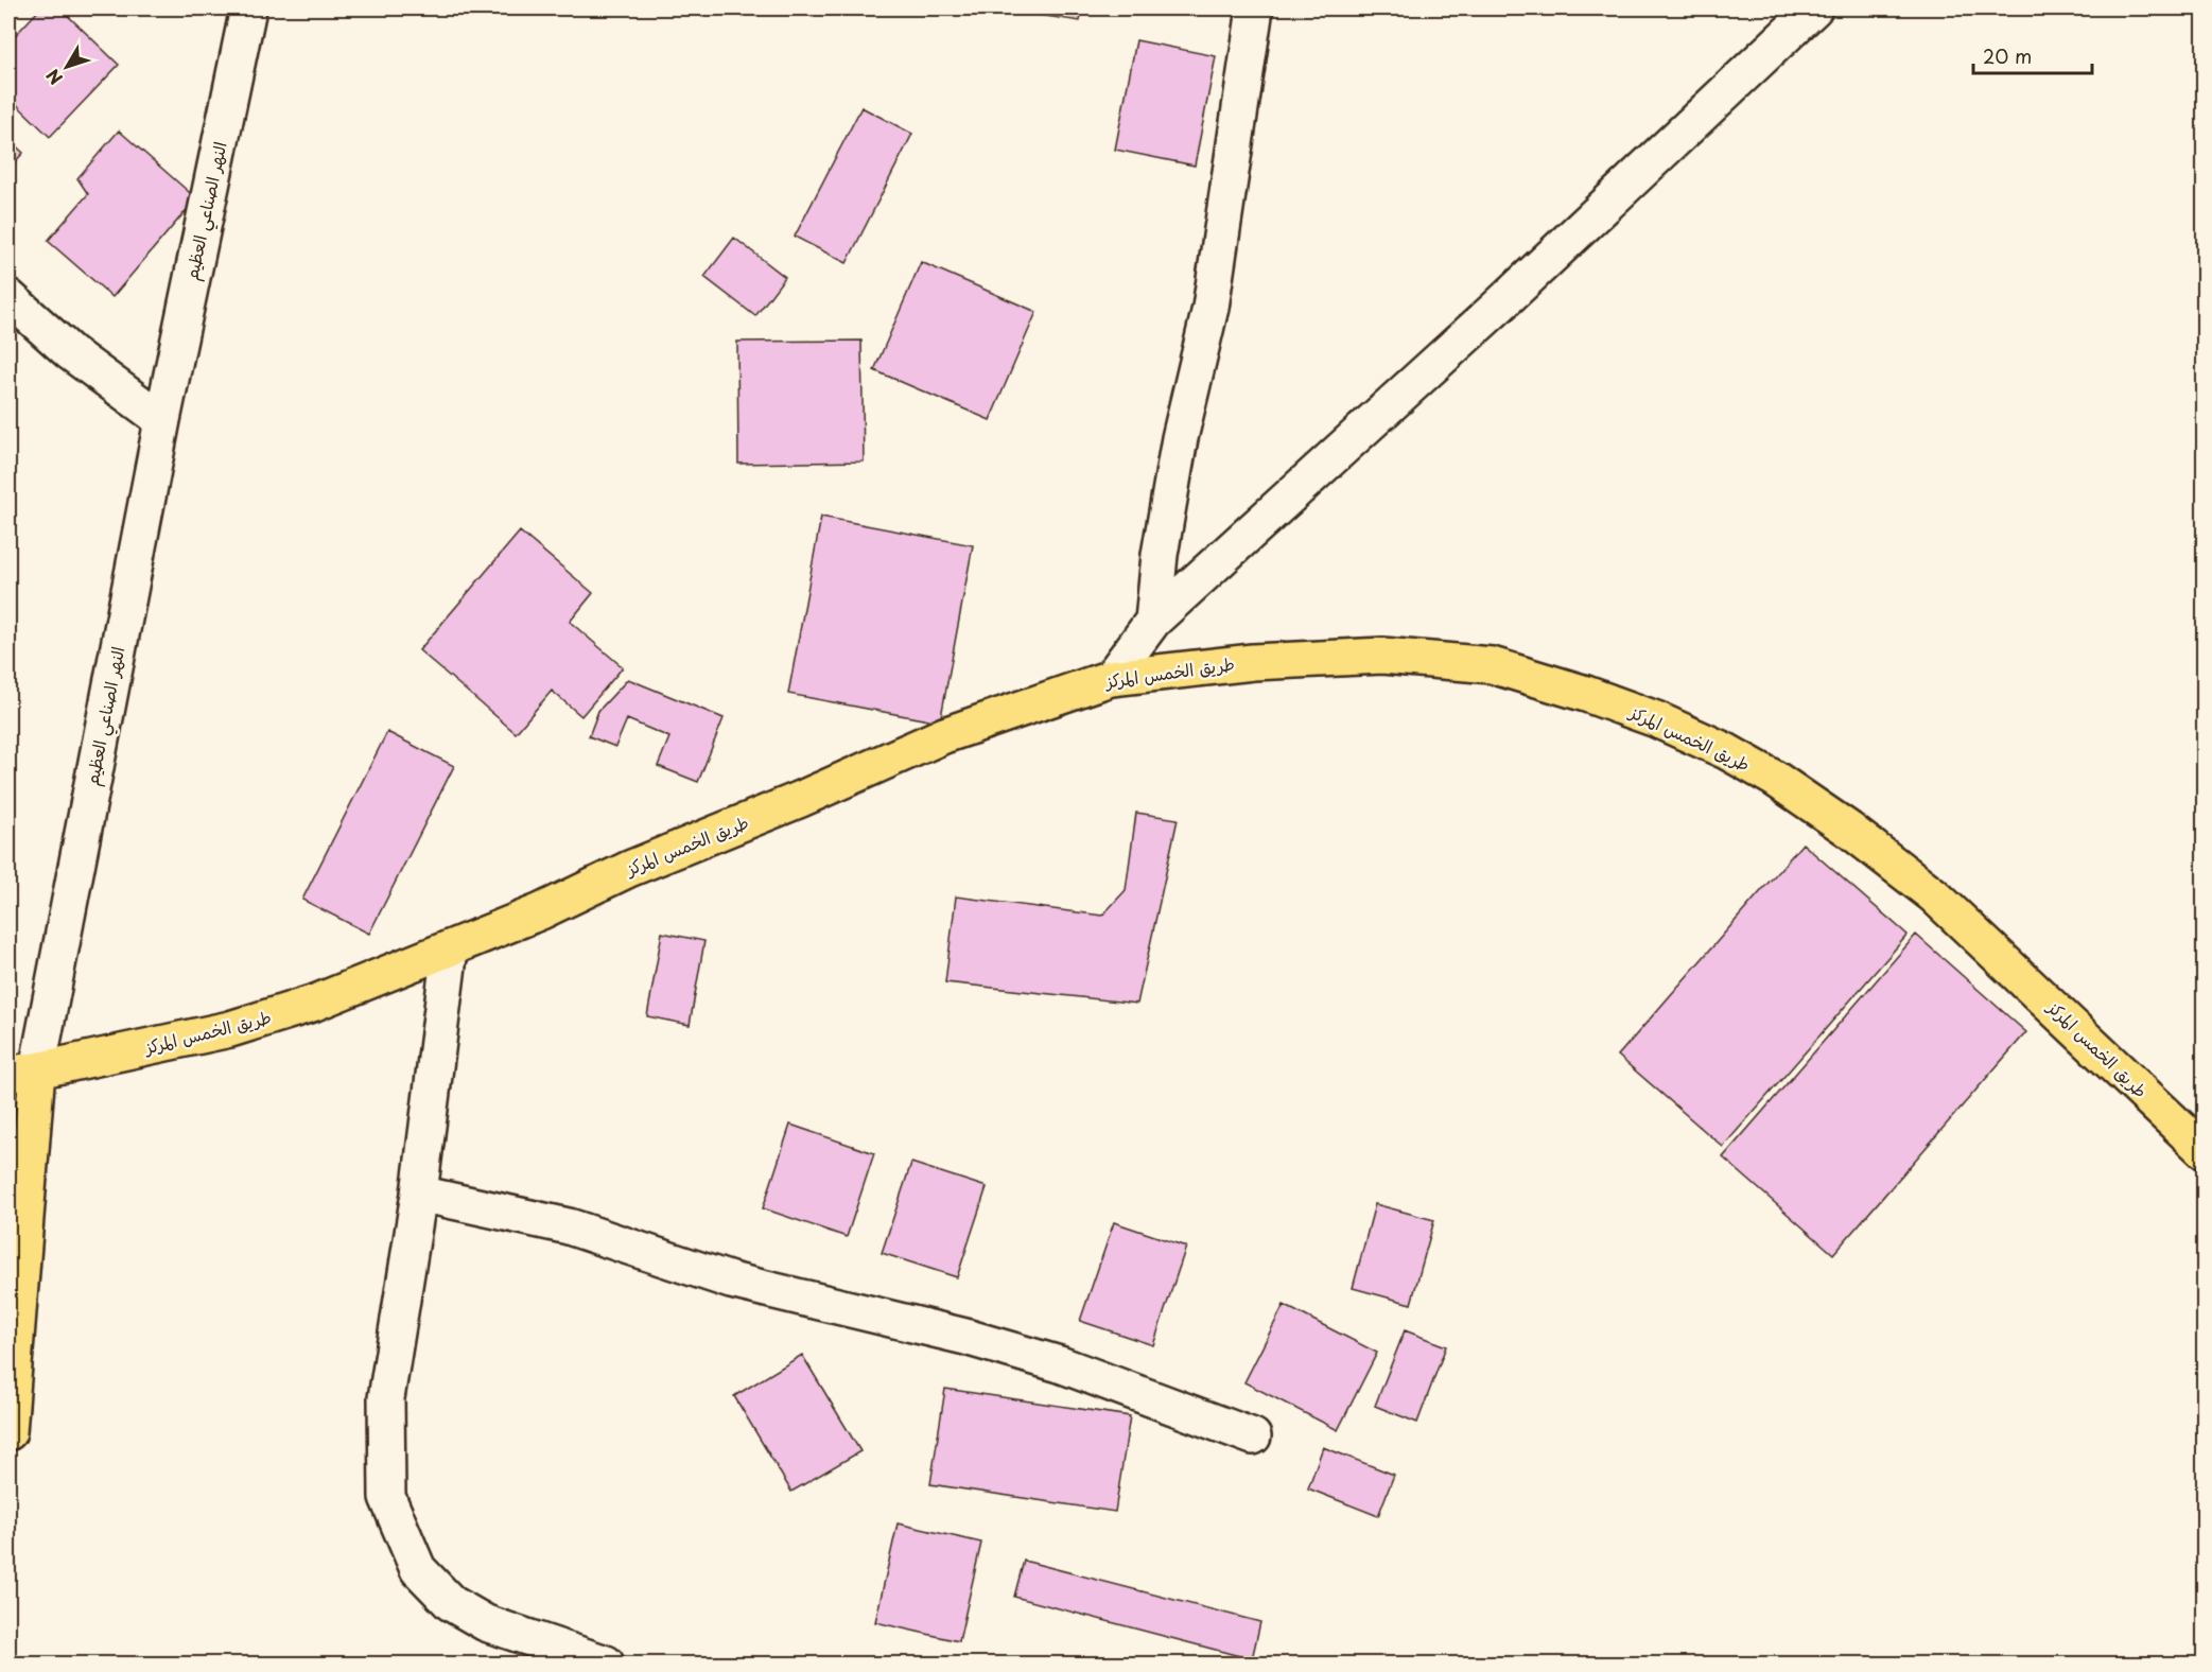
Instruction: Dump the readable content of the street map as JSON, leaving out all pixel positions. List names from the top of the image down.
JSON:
{
  "streets": {
    "main road": ["النهر الصناعي العظيم", "طريق الخمس المركز"]
  },
  "crossings": [
    ["النهر الصناعي العظيم", "طريق الخمس المركز"]
  ],
  "scale_bar": "20 m",
  "north": "bottom left"
}
